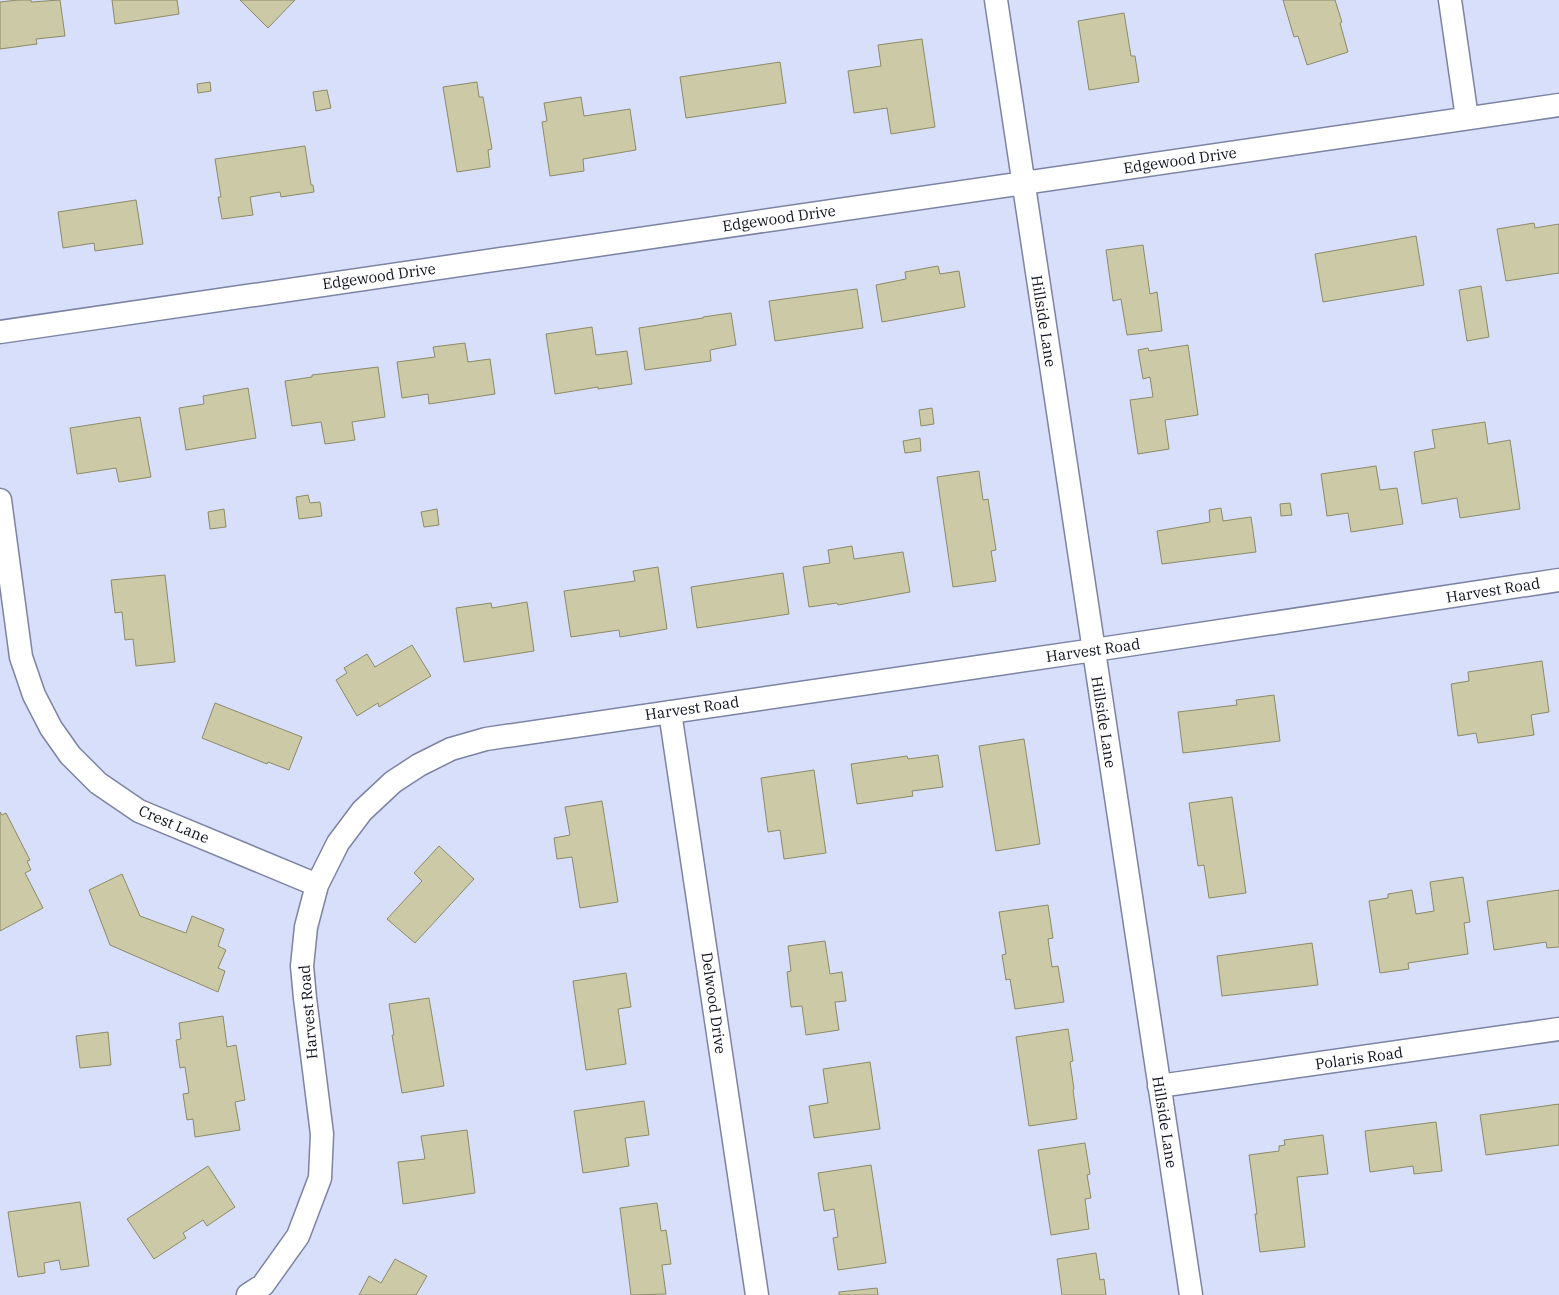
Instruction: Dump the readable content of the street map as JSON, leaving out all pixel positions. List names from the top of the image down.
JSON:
{
  "streets": {
    "street": [
      "Edgewood Drive",
      "Hillside Lane",
      "Harvest Road",
      "Crest Lane",
      "Delwood Drive",
      "Polaris Road"
    ]
  },
  "crossings": [
    ["Edgewood Drive", "Hillside Lane"],
    ["Hillside Lane", "Harvest Road"],
    ["Hillside Lane", "Polaris Road"],
    ["Harvest Road", "Crest Lane"],
    ["Harvest Road", "Delwood Drive"]
  ]
}
